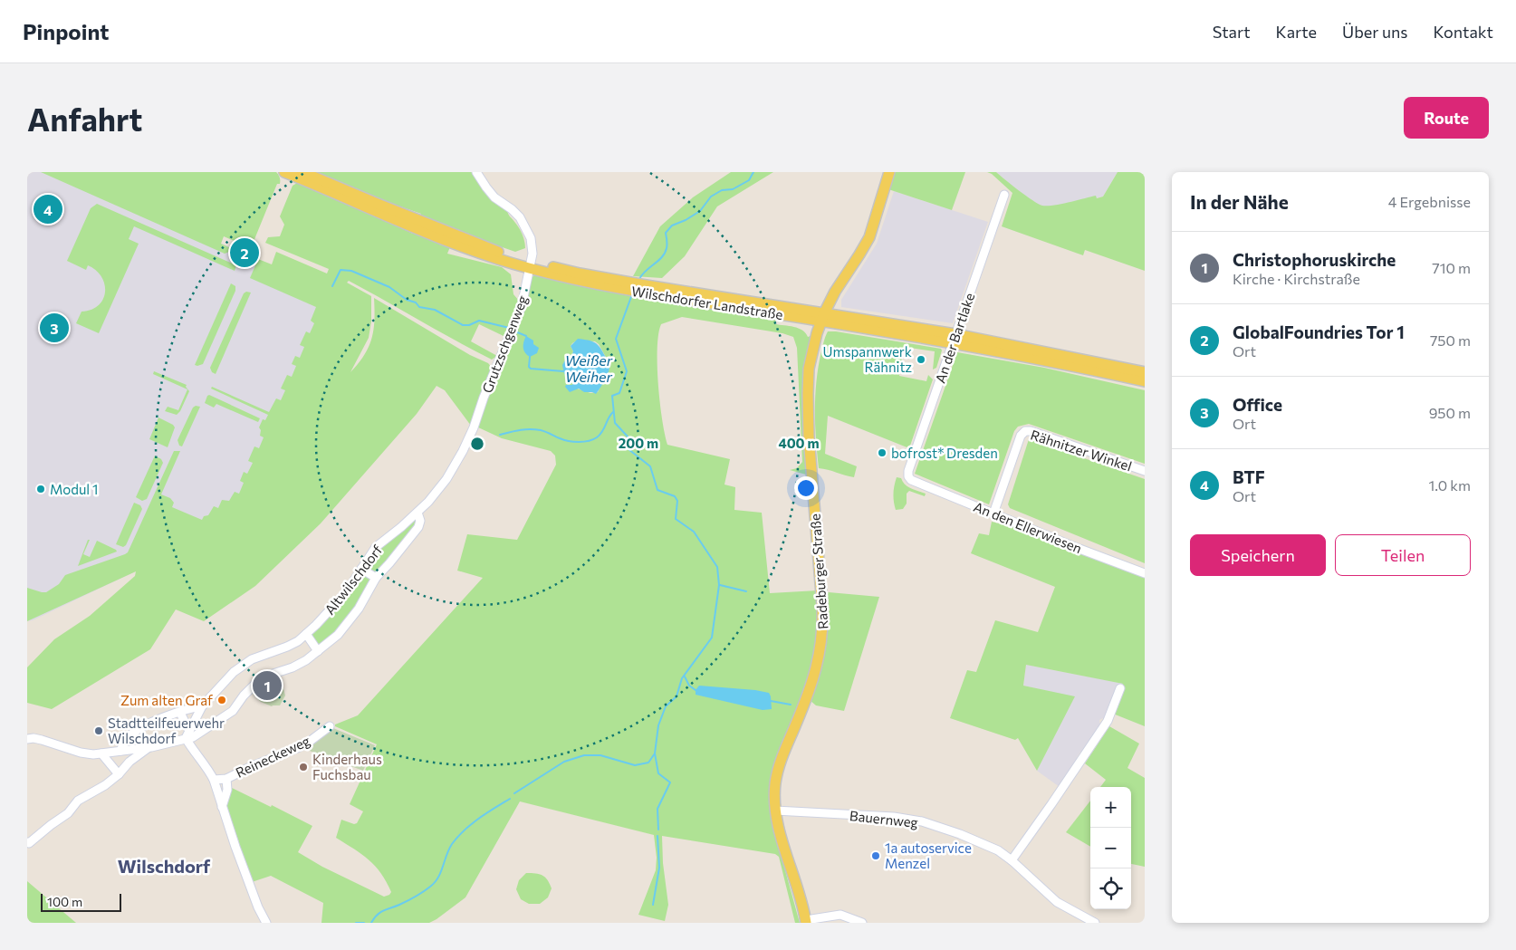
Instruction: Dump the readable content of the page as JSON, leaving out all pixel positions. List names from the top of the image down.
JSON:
{
  "streets": {
    "main road": ["Wilschdorfer Landstraße", "Radeburger Straße"],
    "street": [
      "An der Bartlake",
      "Grutzschgenweg",
      "Rähnitzer Winkel",
      "An den Ellerwiesen",
      "Altwilschdorf",
      "Reineckeweg",
      "Bauernweg"
    ]
  },
  "crossings": [
    ["Wilschdorfer Landstraße", "An der Bartlake"],
    ["Wilschdorfer Landstraße", "Grutzschgenweg"],
    ["Wilschdorfer Landstraße", "Radeburger Straße"],
    ["An der Bartlake", "An den Ellerwiesen"],
    ["Grutzschgenweg", "Altwilschdorf"],
    ["Rähnitzer Winkel", "An den Ellerwiesen"],
    ["Radeburger Straße", "Bauernweg"]
  ],
  "districts": ["Wilschdorf"],
  "water": ["Weißer Weiher"],
  "places": [
    "Umspannwerk Rähnitz",
    "bofrost* Dresden",
    "Modul 1",
    "Zum alten Graf",
    "Stadtteilfeuerwehr Wilschdorf",
    "Kinderhaus Fuchsbau",
    "1a autoservice Menzel"
  ],
  "scale_bar": "100 m",
  "page": {
    "header": "Pinpoint",
    "nav": [
      "Start",
      "Karte",
      "Über uns",
      "Kontakt"
    ],
    "buttons": [
      "Route",
      ["Speichern", "Teilen"]
    ],
    "title": "Anfahrt",
    "heading": ["In der Nähe", "4 Ergebnisse"],
    "pins": [
      "4",
      "2",
      "3",
      "1"
    ],
    "list": [
      {
        "mark": "1",
        "name": "Christophoruskirche",
        "note": "Kirche · Kirchstraße",
        "value": "710 m"
      },
      {
        "mark": "2",
        "name": "GlobalFoundries Tor 1",
        "note": "Ort",
        "value": "750 m"
      },
      {
        "mark": "3",
        "name": "Office",
        "note": "Ort",
        "value": "950 m"
      },
      {
        "mark": "4",
        "name": "BTF",
        "note": "Ort",
        "value": "1.0 km"
      }
    ],
    "map_buttons": ["+", "−"],
    "scale": "100 m"
  },
  "rings": ["200 m", "400 m"]
}
